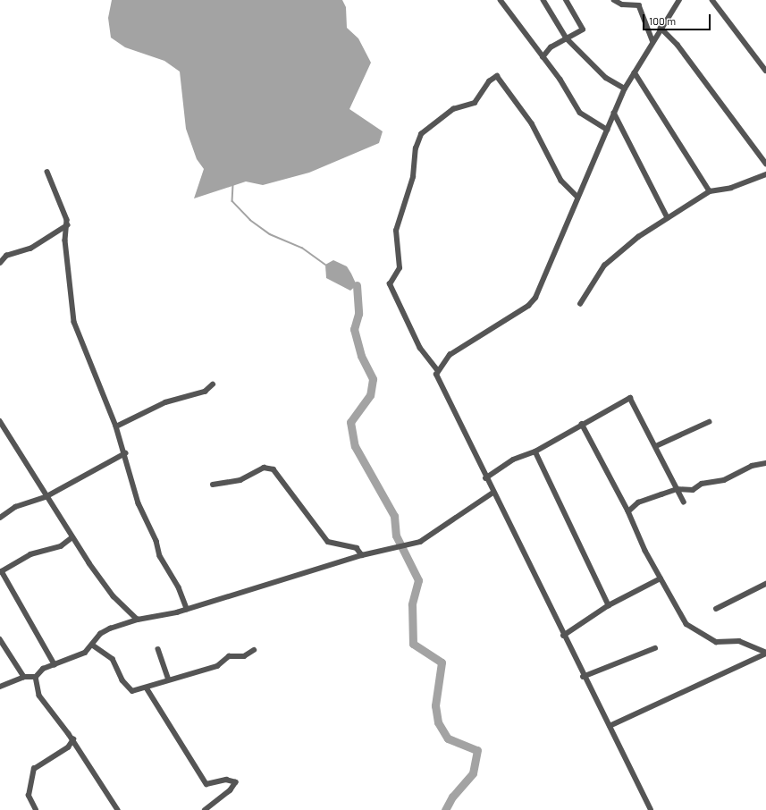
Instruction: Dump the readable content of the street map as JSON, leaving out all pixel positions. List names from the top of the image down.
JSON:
{
  "scale_bar": "100 m"
}
